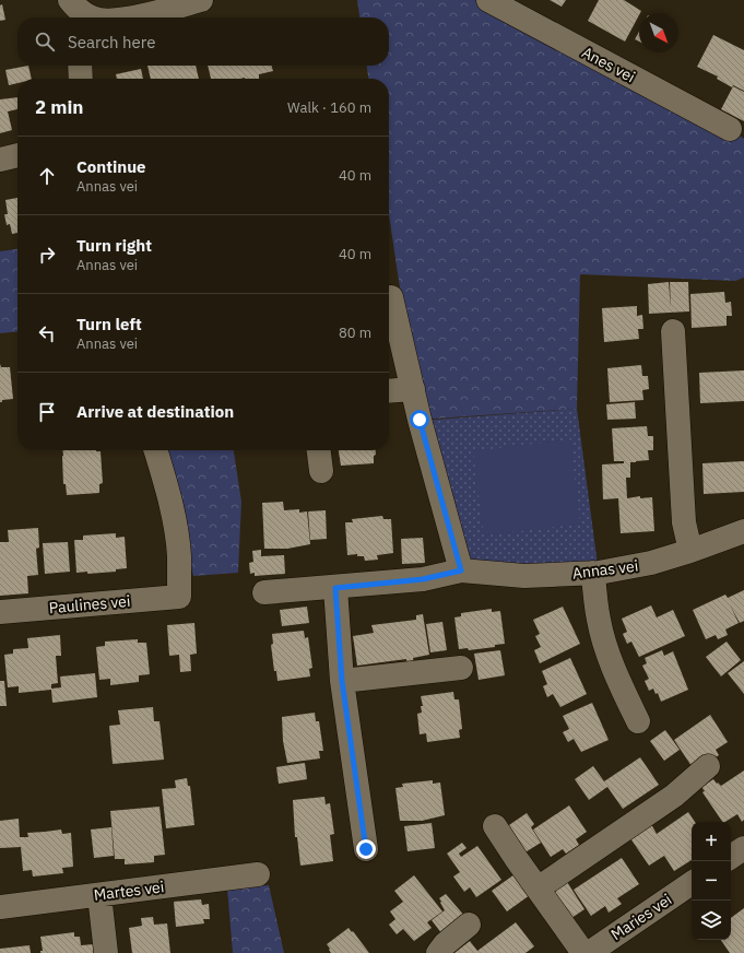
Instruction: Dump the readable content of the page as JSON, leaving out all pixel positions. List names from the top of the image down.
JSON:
{
  "streets": {
    "street": [
      "Anes vei",
      "Annas vei",
      "Paulines vei",
      "Martes vei",
      "Maries vei"
    ]
  },
  "north": "bottom right",
  "page": {
    "search": "Search here",
    "heading": ["2 min", "Walk · 160 m"],
    "list": [
      ["Continue", "Annas vei", "40 m"],
      ["Turn right", "Annas vei", "40 m"],
      ["Turn left", "Annas vei", "80 m"],
      "Arrive at destination"
    ],
    "map_buttons": ["+", "−"]
  }
}
